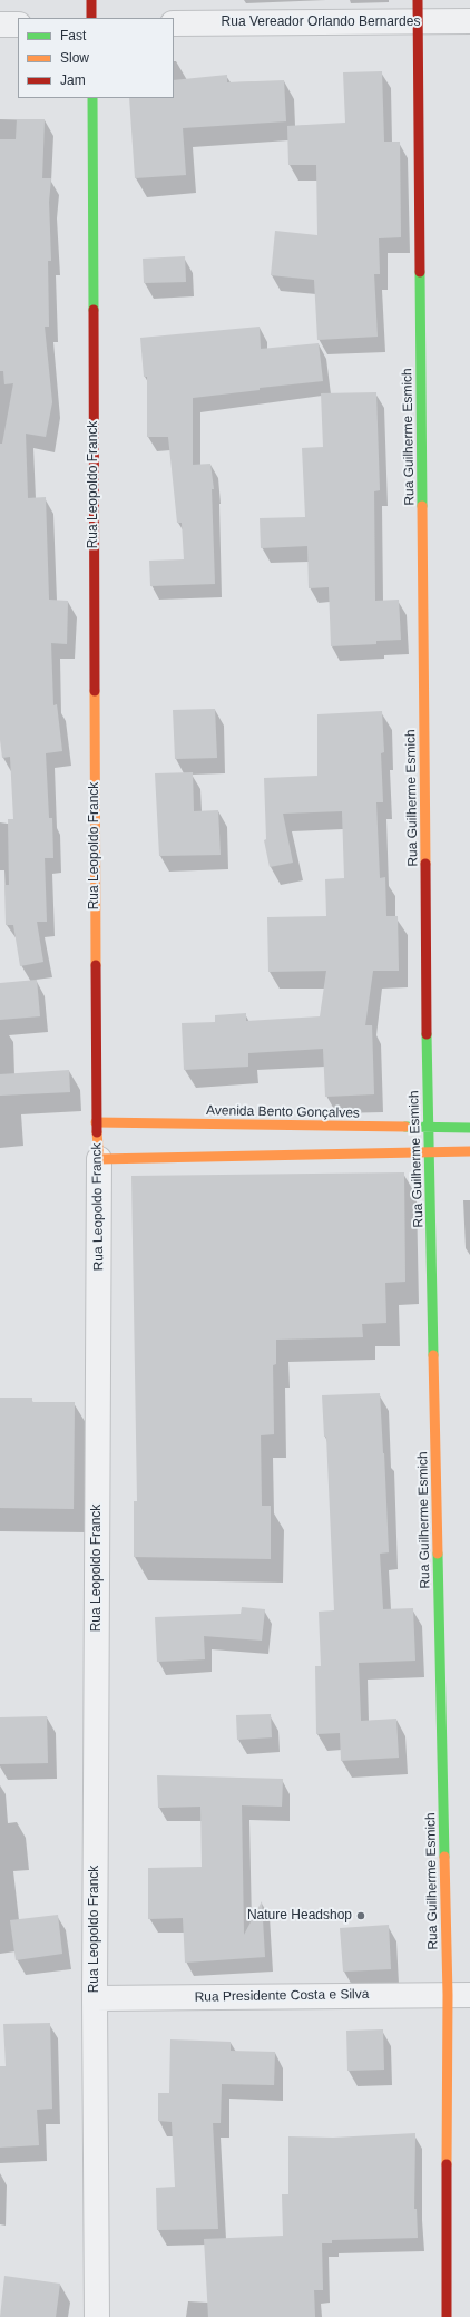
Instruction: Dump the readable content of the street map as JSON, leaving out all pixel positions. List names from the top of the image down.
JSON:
{
  "streets": {
    "street": [
      "Rua Vereador Orlando Bernardes",
      "Rua Guilherme Esmich",
      "Rua Leopoldo Franck",
      "Avenida Bento Gonçalves",
      "Rua Presidente Costa e Silva"
    ]
  },
  "crossings": [
    ["Rua Vereador Orlando Bernardes", "Rua Guilherme Esmich"],
    ["Rua Guilherme Esmich", "Avenida Bento Gonçalves"],
    ["Rua Guilherme Esmich", "Rua Presidente Costa e Silva"],
    ["Rua Leopoldo Franck", "Avenida Bento Gonçalves"],
    ["Rua Leopoldo Franck", "Rua Presidente Costa e Silva"]
  ],
  "places": ["Nature Headshop"],
  "legend": ["Fast", "Slow", "Jam"]
}
